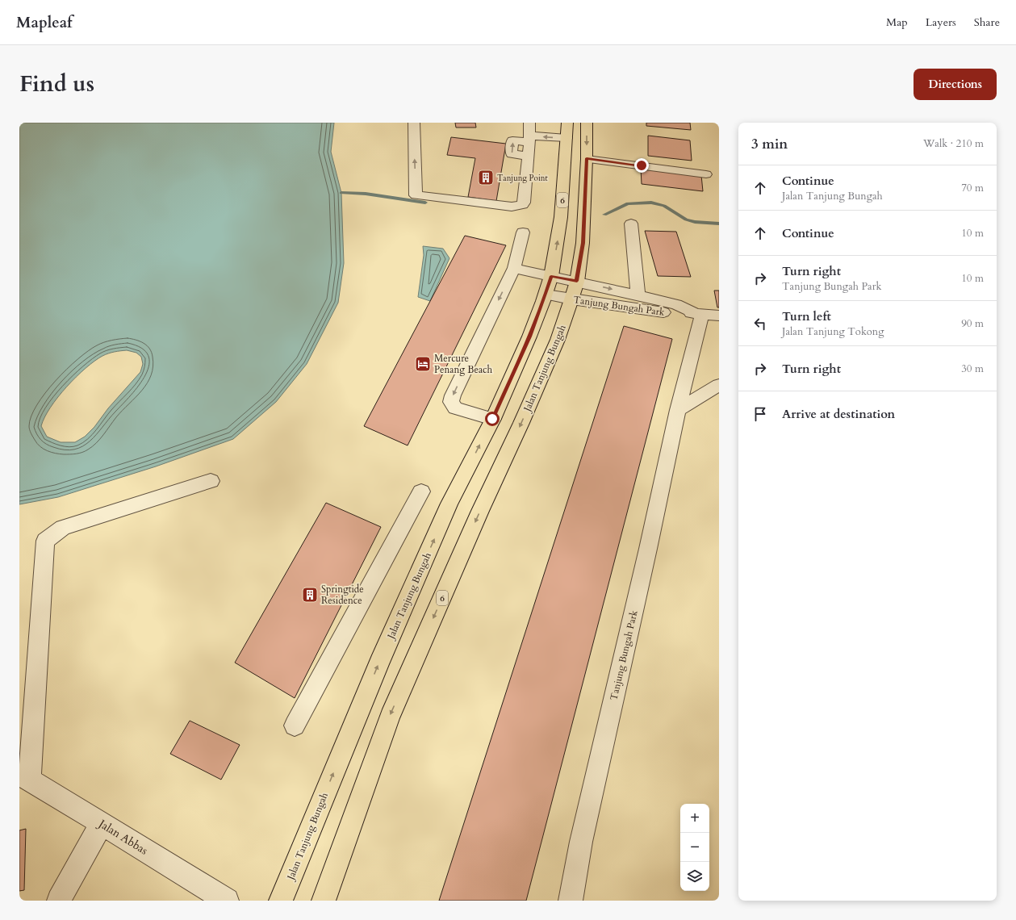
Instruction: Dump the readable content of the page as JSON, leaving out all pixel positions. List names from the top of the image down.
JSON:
{
  "streets": {
    "main road": ["6", "Jalan Tanjung Bungah"],
    "street": ["Tanjung Bungah Park", "Jalan Abbas"]
  },
  "crossings": [
    ["6", "Tanjung Bungah Park"],
    ["6", "Jalan Tanjung Bungah"],
    ["Tanjung Bungah Park", "Jalan Tanjung Bungah"]
  ],
  "places": {
    "building": ["Tanjung Point", "Springtide Residence"],
    "hotel": ["Mercure Penang Beach"]
  },
  "page": {
    "header": "Mapleaf",
    "nav": ["Map", "Layers", "Share"],
    "title": "Find us",
    "buttons": "Directions",
    "heading": ["3 min", "Walk · 210 m"],
    "list": [
      ["Continue", "Jalan Tanjung Bungah", "70 m"],
      ["Continue", "10 m"],
      ["Turn right", "Tanjung Bungah Park", "10 m"],
      ["Turn left", "Jalan Tanjung Tokong", "90 m"],
      ["Turn right", "30 m"],
      "Arrive at destination"
    ],
    "map_buttons": ["+", "−"]
  }
}
